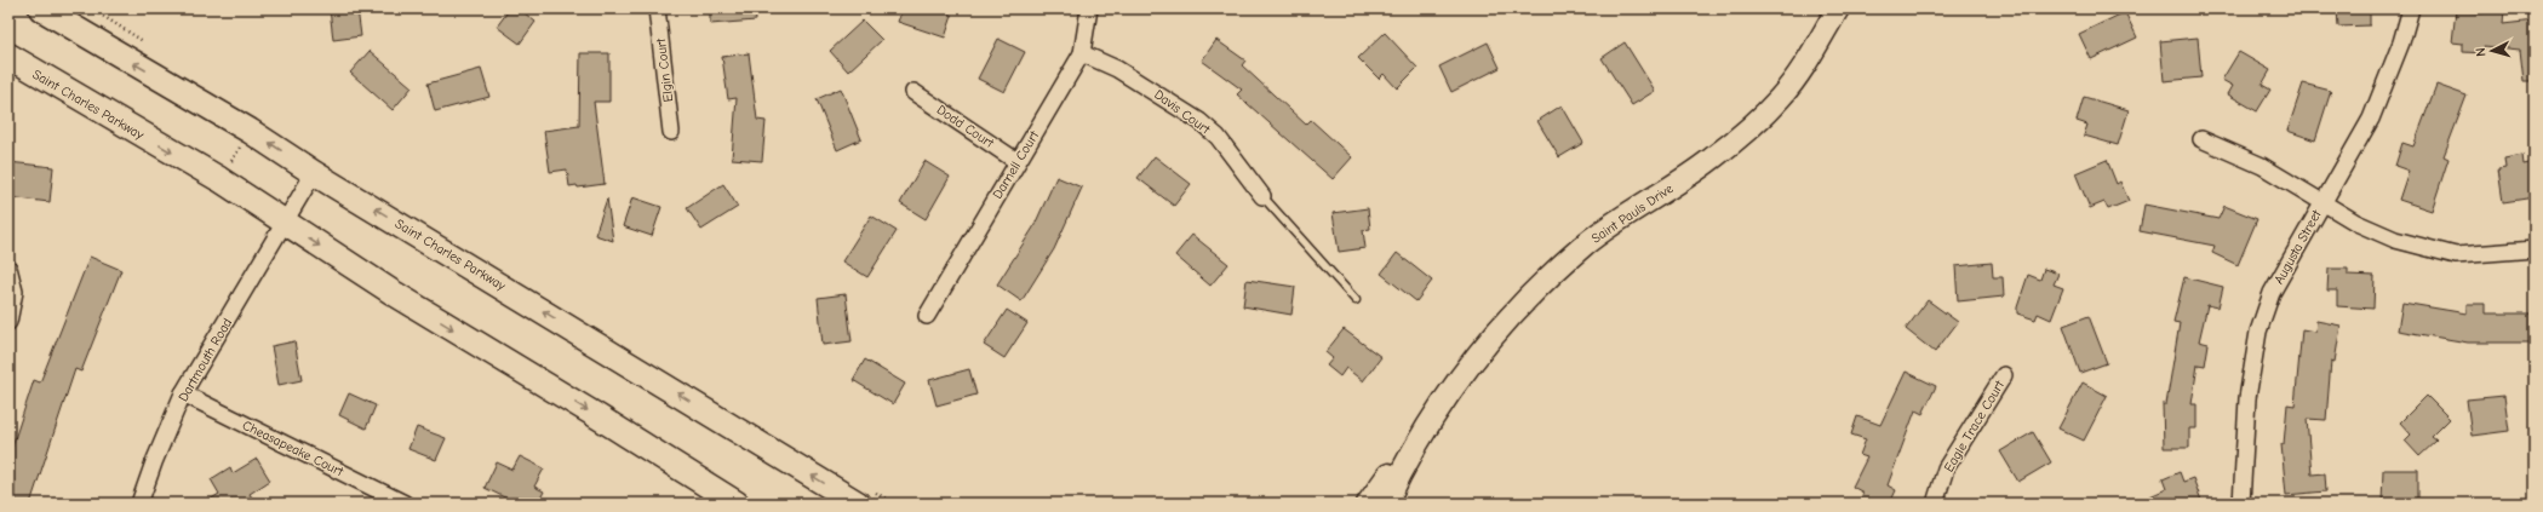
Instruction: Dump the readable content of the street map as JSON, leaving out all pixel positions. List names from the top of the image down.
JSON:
{
  "streets": {
    "main road": ["Saint Charles Parkway"],
    "street": [
      "Elgin Court",
      "Davis Court",
      "Dodd Court",
      "Darnell Court",
      "Saint Pauls Drive",
      "Augusta Street",
      "Dartmouth Road",
      "Eagle Trace Court",
      "Cheasapeake Court"
    ]
  },
  "crossings": [
    ["Saint Charles Parkway", "Dartmouth Road"],
    ["Davis Court", "Darnell Court"],
    ["Dodd Court", "Darnell Court"],
    ["Dartmouth Road", "Cheasapeake Court"]
  ],
  "north": "left"
}
